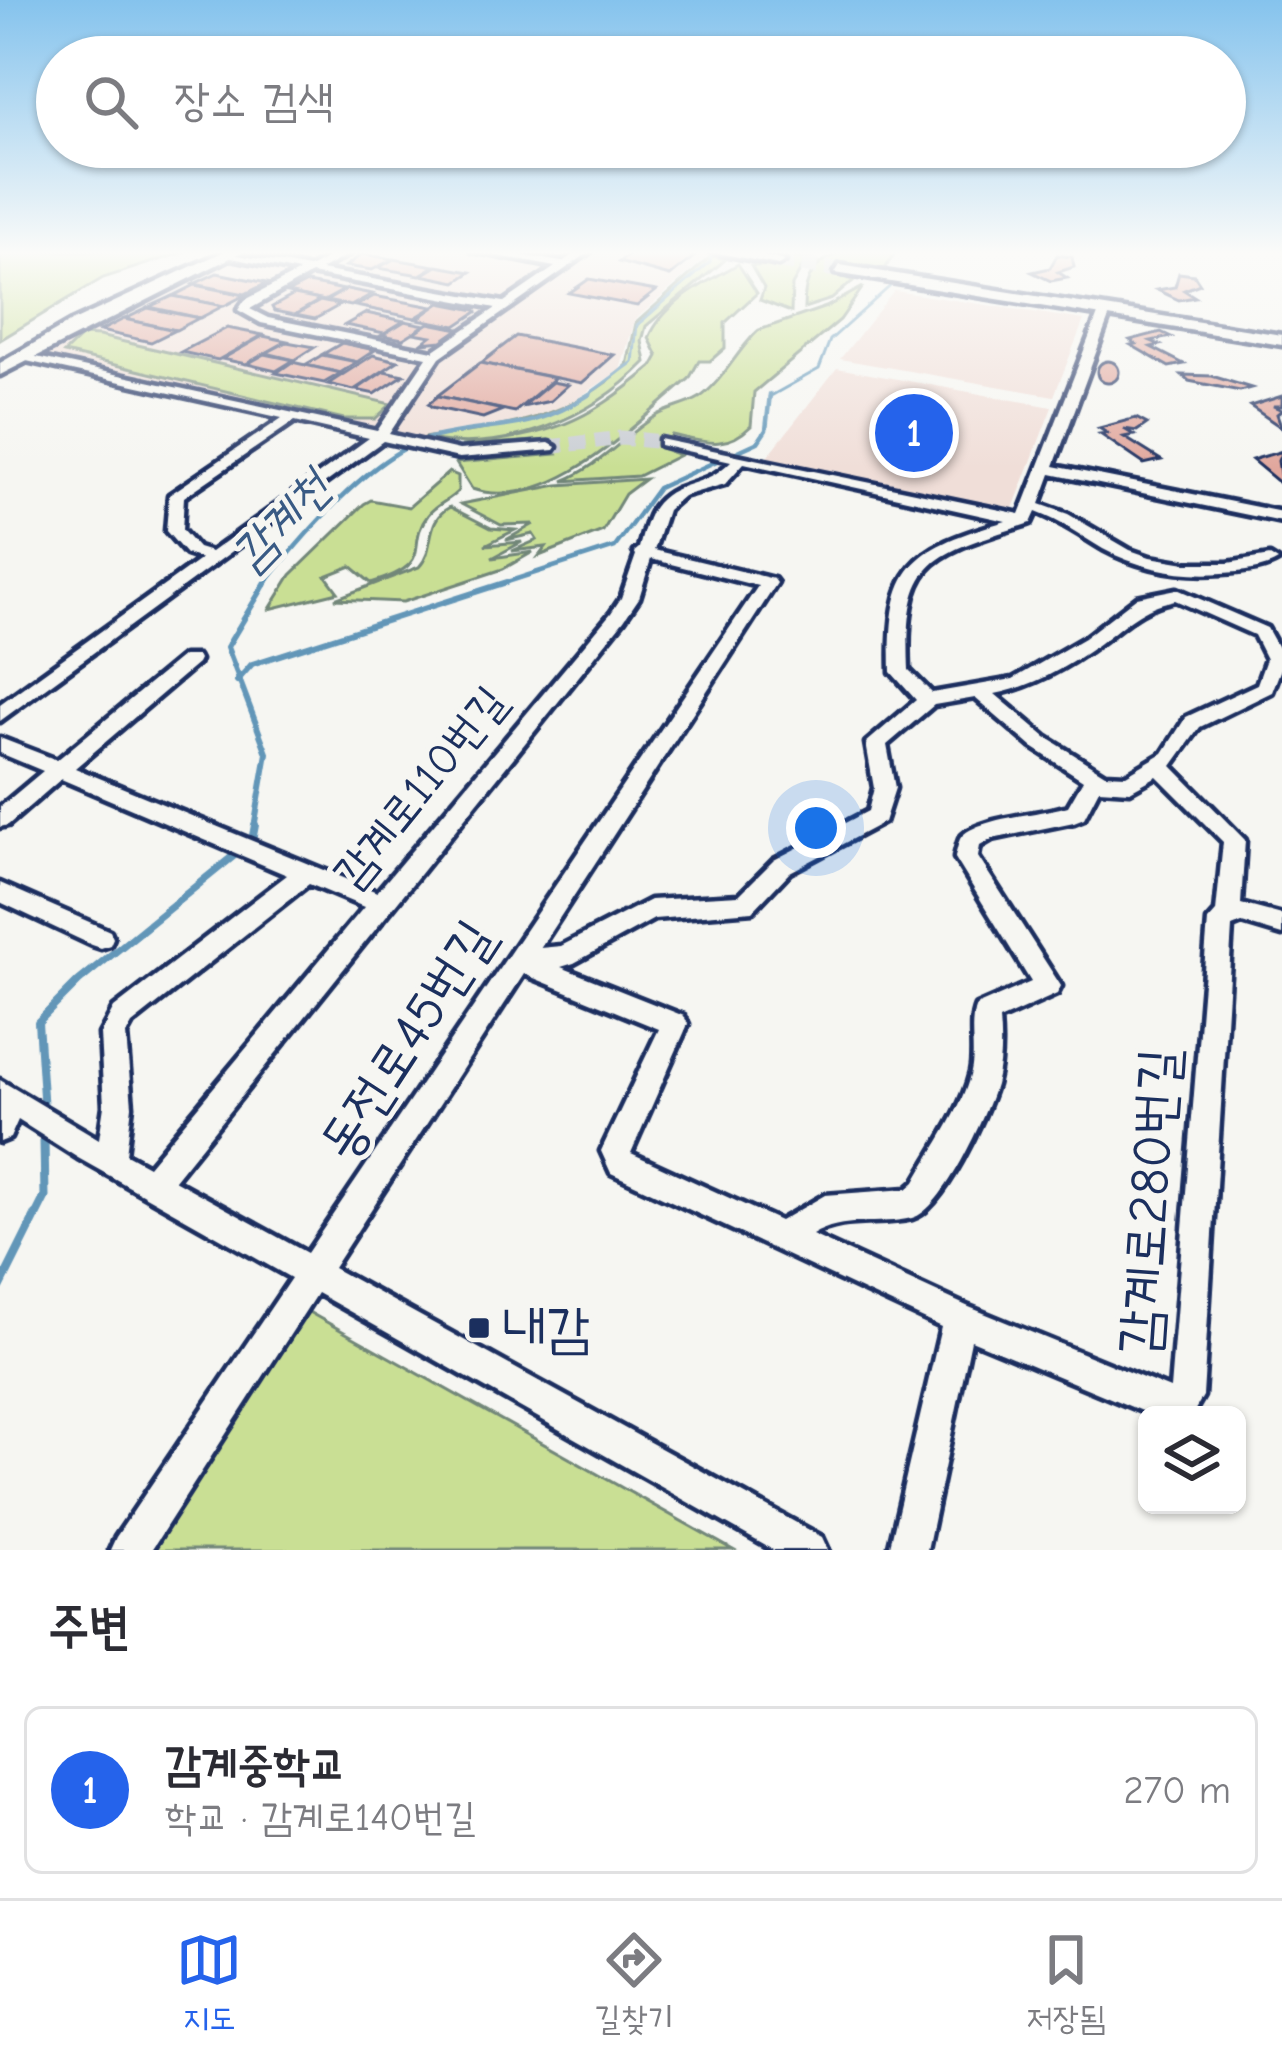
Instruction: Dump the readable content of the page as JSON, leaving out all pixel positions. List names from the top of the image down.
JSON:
{
  "streets": {
    "street": ["감계로110번길", "동전로45번길", "감계로280번길"]
  },
  "crossings": [
    ["감계로110번길", "동전로45번길"],
    ["동전로45번길", "감계로280번길"]
  ],
  "water": ["감계천"],
  "places": {
    "transit": ["내감"]
  },
  "page": {
    "search": "장소 검색",
    "pins": "1",
    "heading": "주변",
    "list": [
      {
        "mark": "1",
        "name": "감계중학교",
        "note": "학교 · 감계로140번길",
        "value": "270 m"
      }
    ],
    "nav": ["지도", "길찾기", "저장됨"]
  }
}
